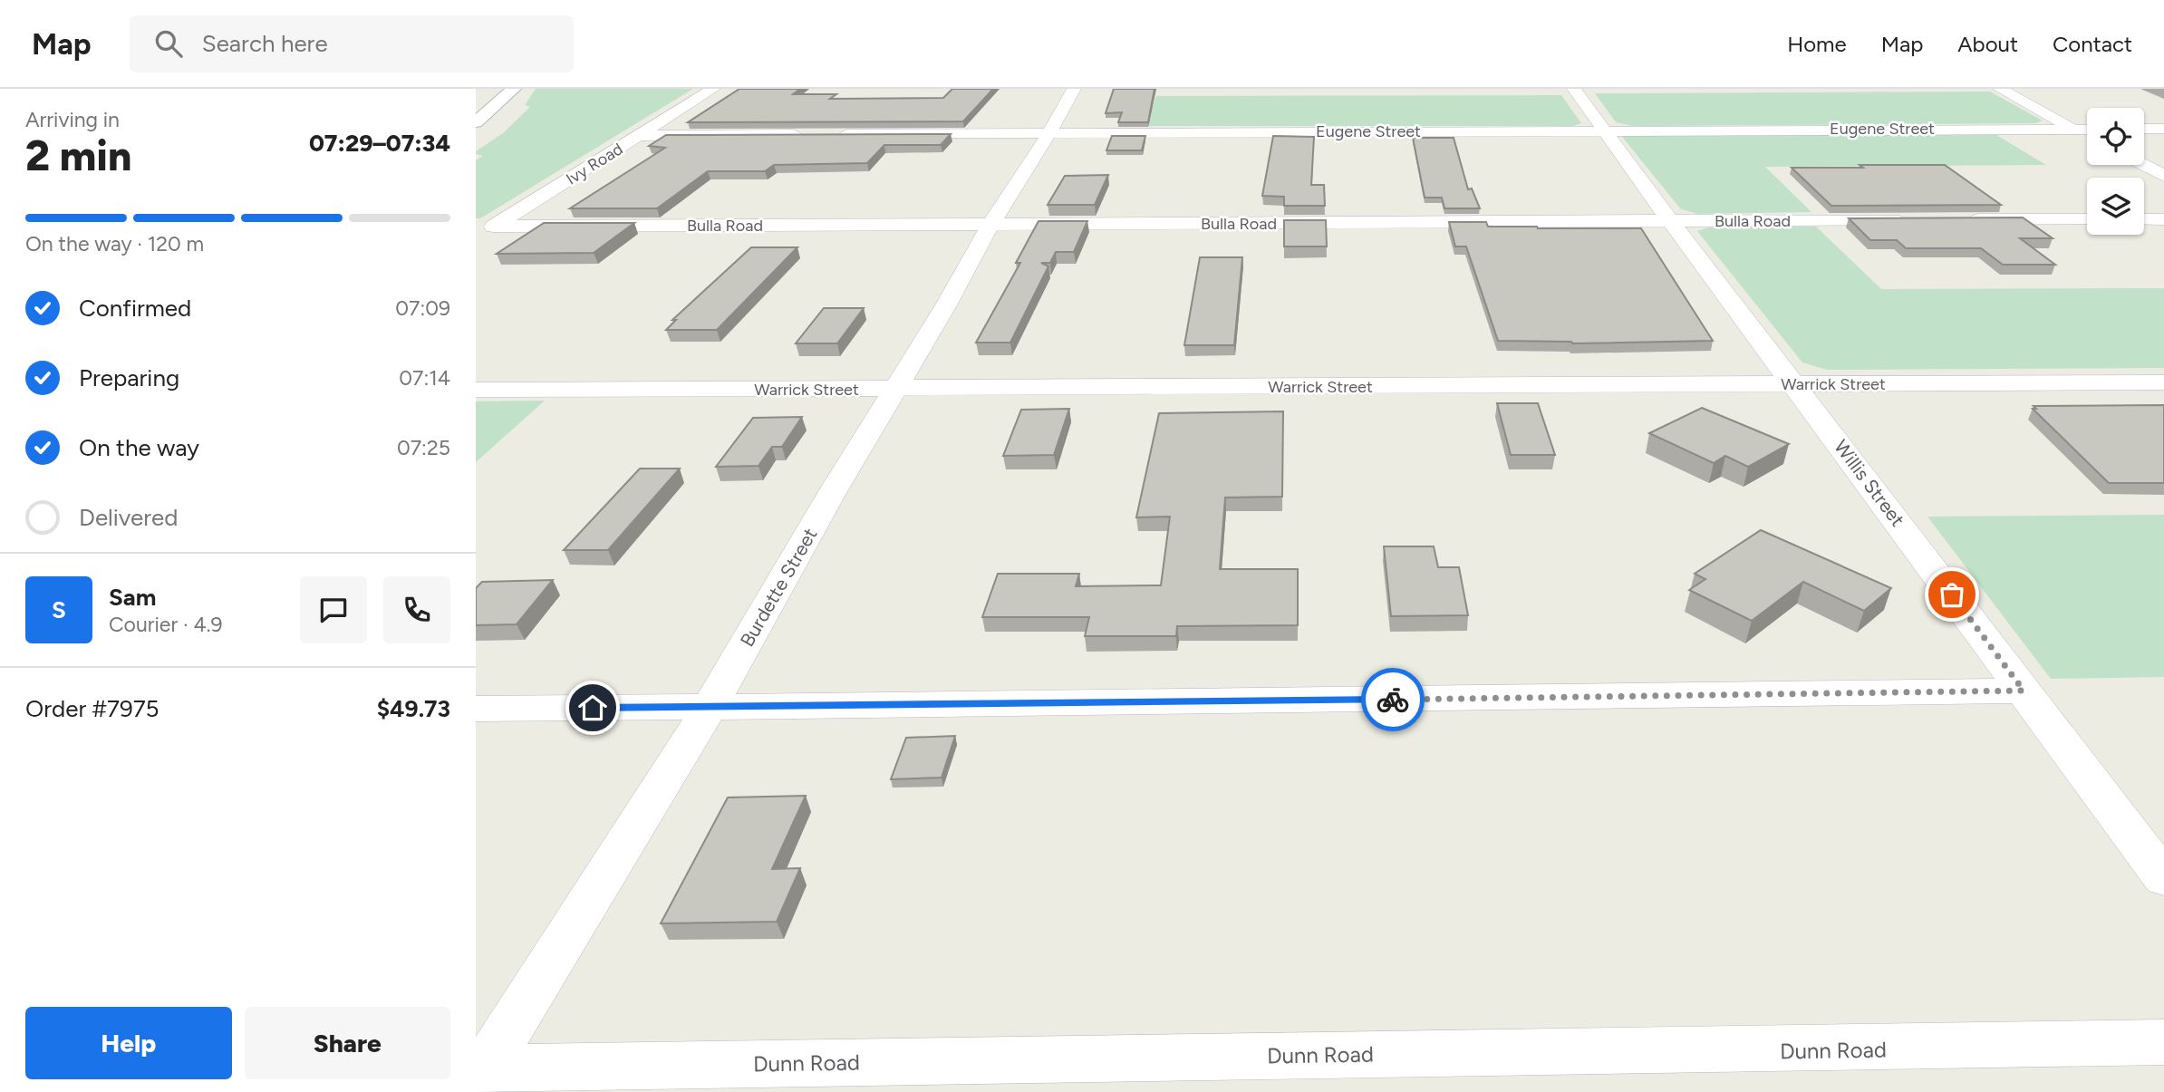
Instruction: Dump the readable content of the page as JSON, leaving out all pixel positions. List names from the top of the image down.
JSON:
{
  "streets": {
    "street": [
      "Eugene Street",
      "Ivy Road",
      "Bulla Road",
      "Warrick Street",
      "Willis Street",
      "Burdette Street",
      "Dunn Road"
    ]
  },
  "crossings": [
    ["Eugene Street", "Willis Street"],
    ["Eugene Street", "Burdette Street"],
    ["Ivy Road", "Bulla Road"],
    ["Bulla Road", "Willis Street"],
    ["Bulla Road", "Burdette Street"],
    ["Warrick Street", "Willis Street"],
    ["Warrick Street", "Burdette Street"],
    ["Burdette Street", "Dunn Road"]
  ],
  "page": {
    "header": "Map",
    "search": "Search here",
    "nav": [
      "Home",
      "Map",
      "About",
      "Contact"
    ],
    "heading": ["2 min", "Arriving in", "07:29–07:34"],
    "panel": [
      "Sam",
      "Courier · 4.9",
      "Order #7975",
      "$49.73"
    ],
    "bar": "On the way · 120 m",
    "list": [
      ["Confirmed", "07:09"],
      ["Preparing", "07:14"],
      ["On the way", "07:25"],
      "Delivered"
    ],
    "round": "S",
    "buttons": ["Help", "Share"]
  }
}
